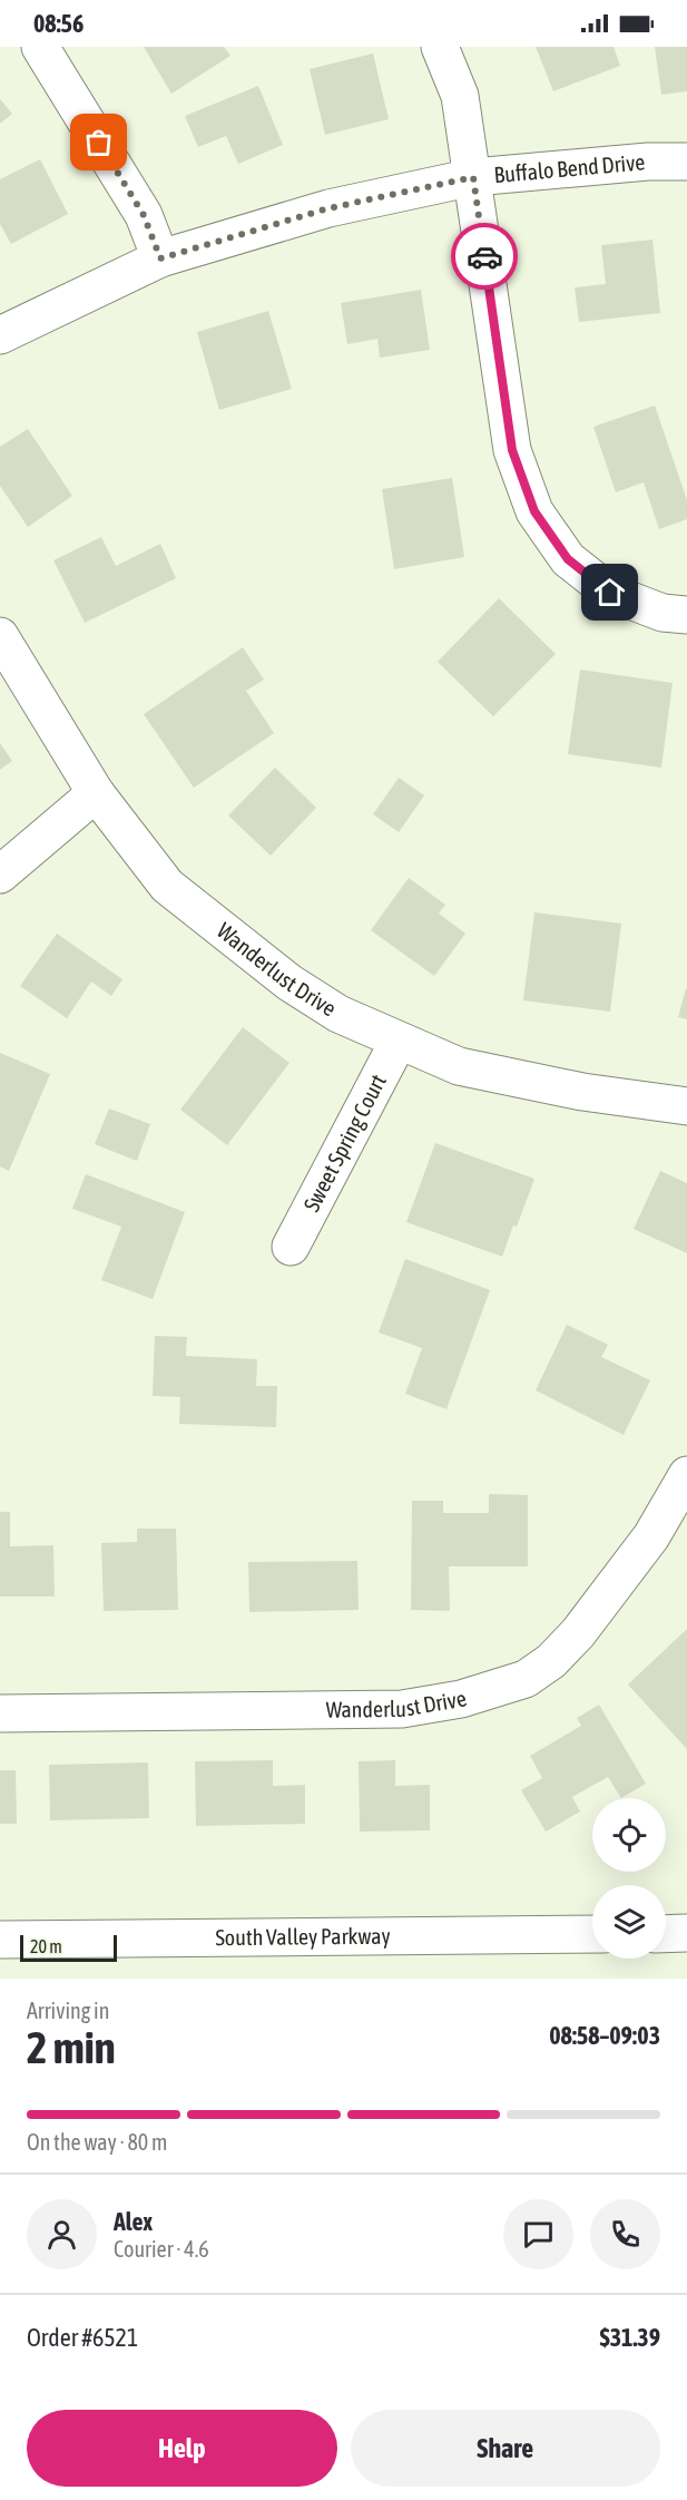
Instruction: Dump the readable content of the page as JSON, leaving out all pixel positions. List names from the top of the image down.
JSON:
{
  "streets": {
    "street": [
      "Buffalo Bend Drive",
      "Wanderlust Drive",
      "Sweet Spring Court",
      "South Valley Parkway"
    ]
  },
  "crossings": [
    ["Wanderlust Drive", "Sweet Spring Court"]
  ],
  "scale_bar": "20 m",
  "page": {
    "status": "08:56",
    "scale": "20 m",
    "heading": ["2 min", "Arriving in", "08:58–09:03"],
    "panel": [
      "Alex",
      "Courier · 4.6",
      "Order #6521",
      "$31.39"
    ],
    "bar": "On the way · 80 m",
    "buttons": ["Help", "Share"]
  }
}
